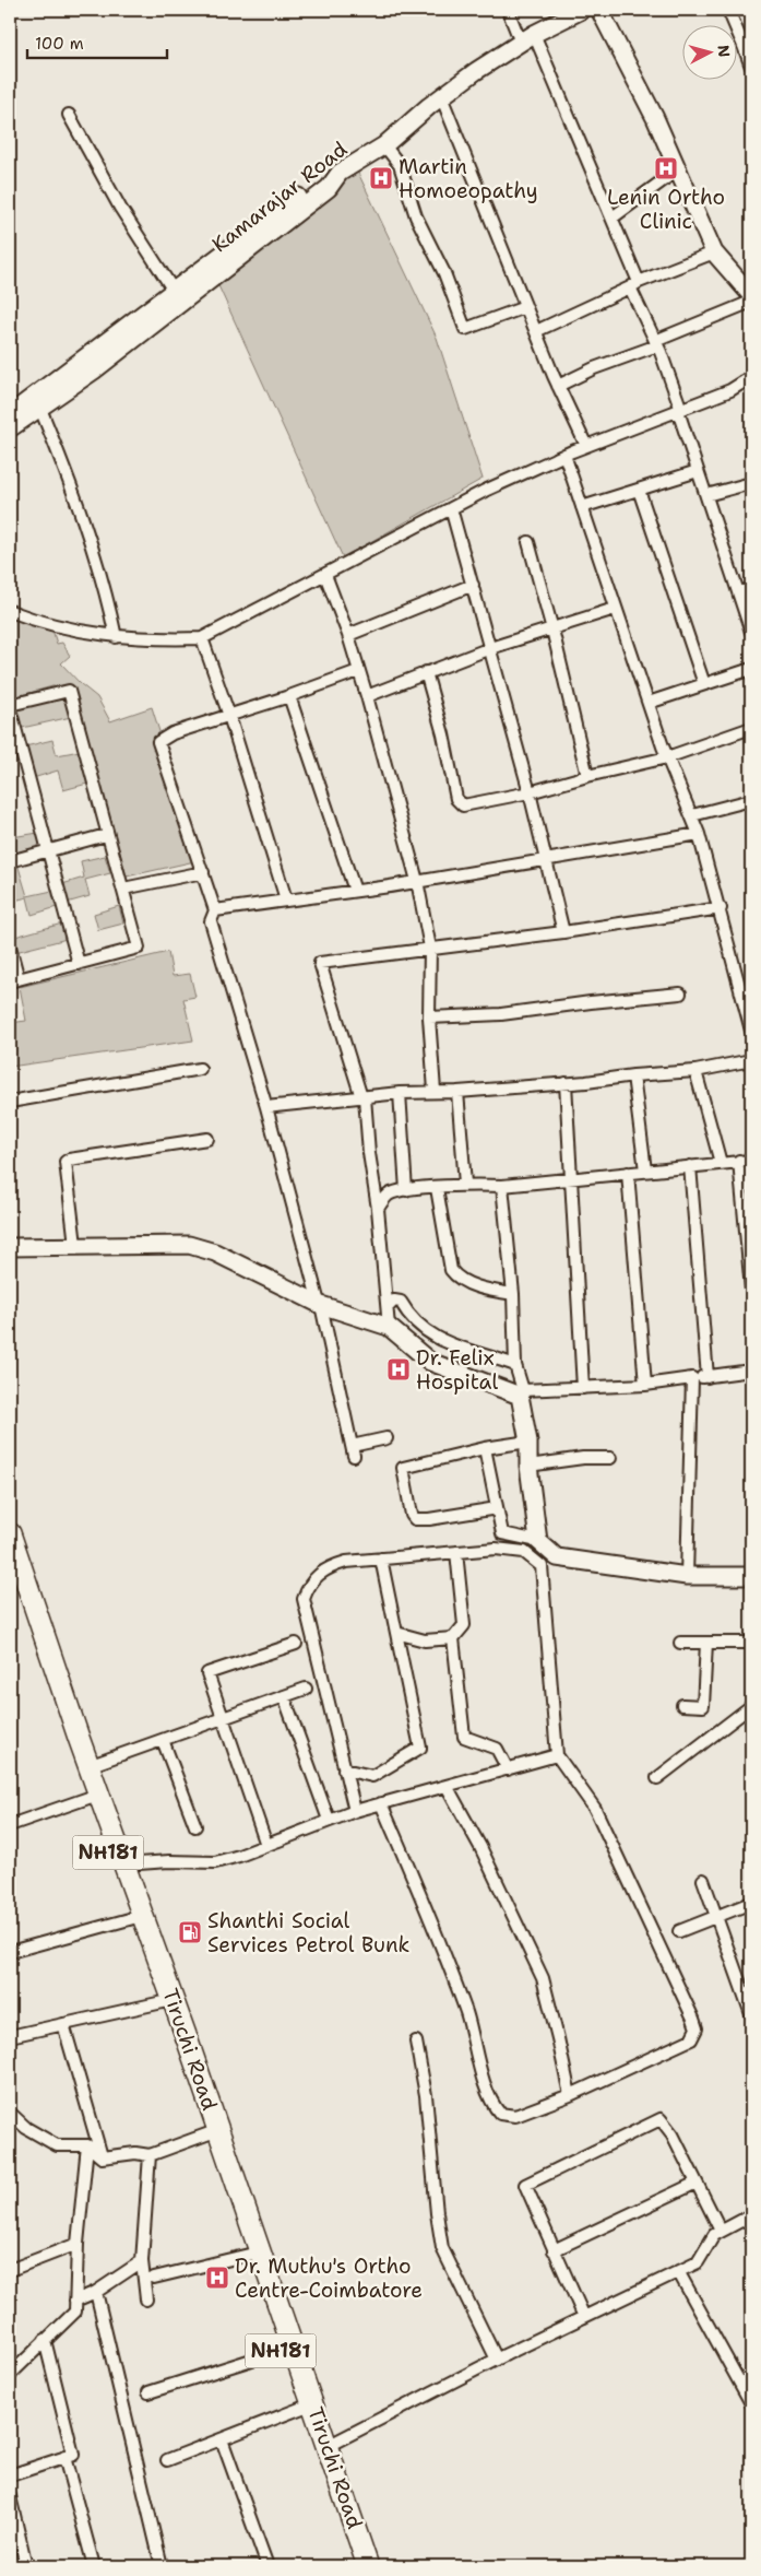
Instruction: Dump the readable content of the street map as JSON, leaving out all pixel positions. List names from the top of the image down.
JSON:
{
  "streets": {
    "highway": ["NH181", "Tiruchi Road"],
    "street": ["Kamarajar Road"]
  },
  "places": {
    "hospital": [
      "Lenin Ortho Clinic",
      "Martin Homoeopathy",
      "Dr. Felix Hospital",
      "Dr. Muthu's Ortho Centre-Coimbatore"
    ],
    "fuel station": ["Shanthi Social Services Petrol Bunk"]
  },
  "scale_bar": "100 m",
  "north": "right"
}
